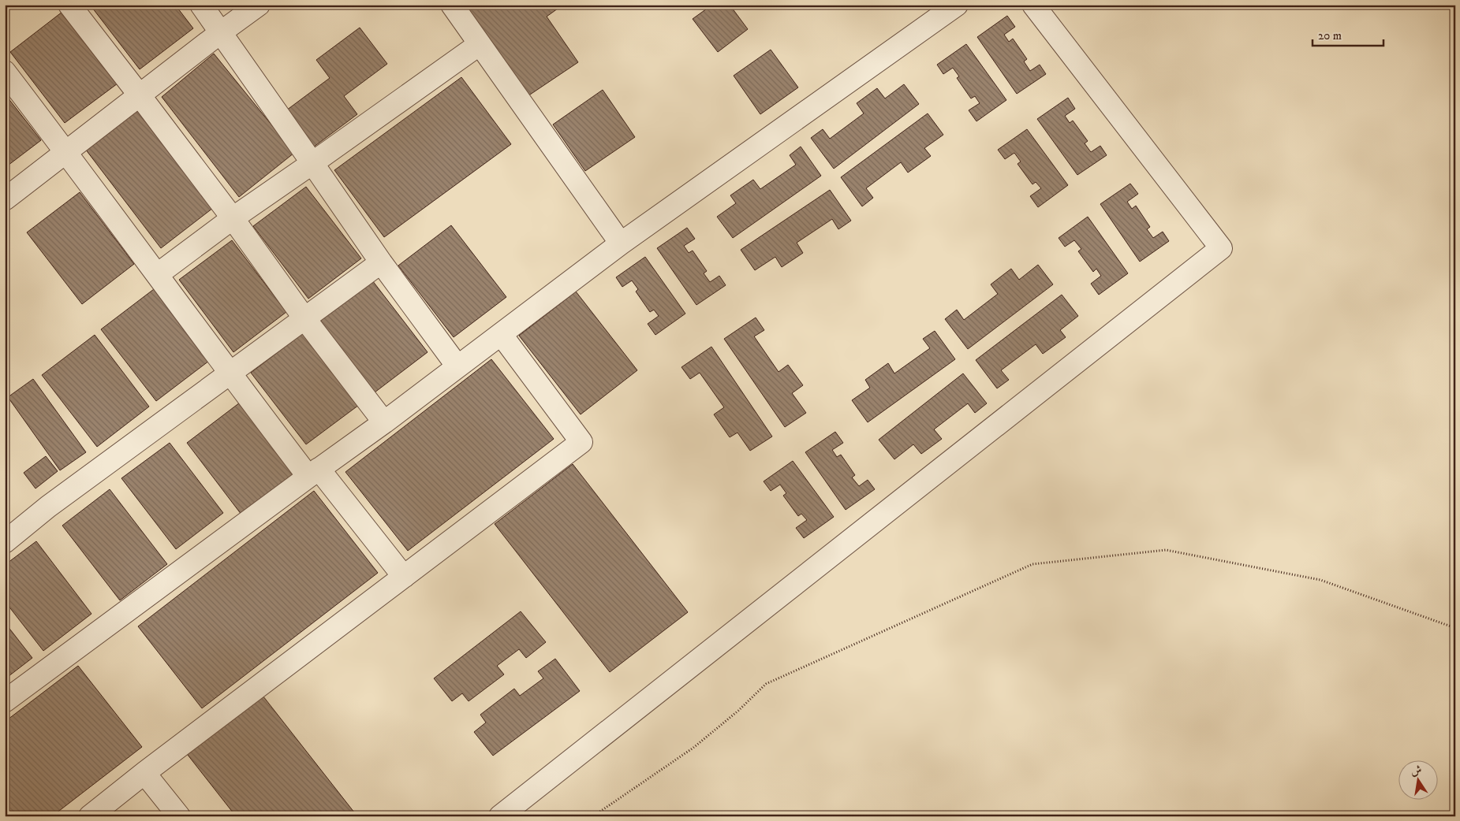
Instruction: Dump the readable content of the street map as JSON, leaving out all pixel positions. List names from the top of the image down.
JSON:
{
  "scale_bar": "20 m",
  "north": "top"
}
